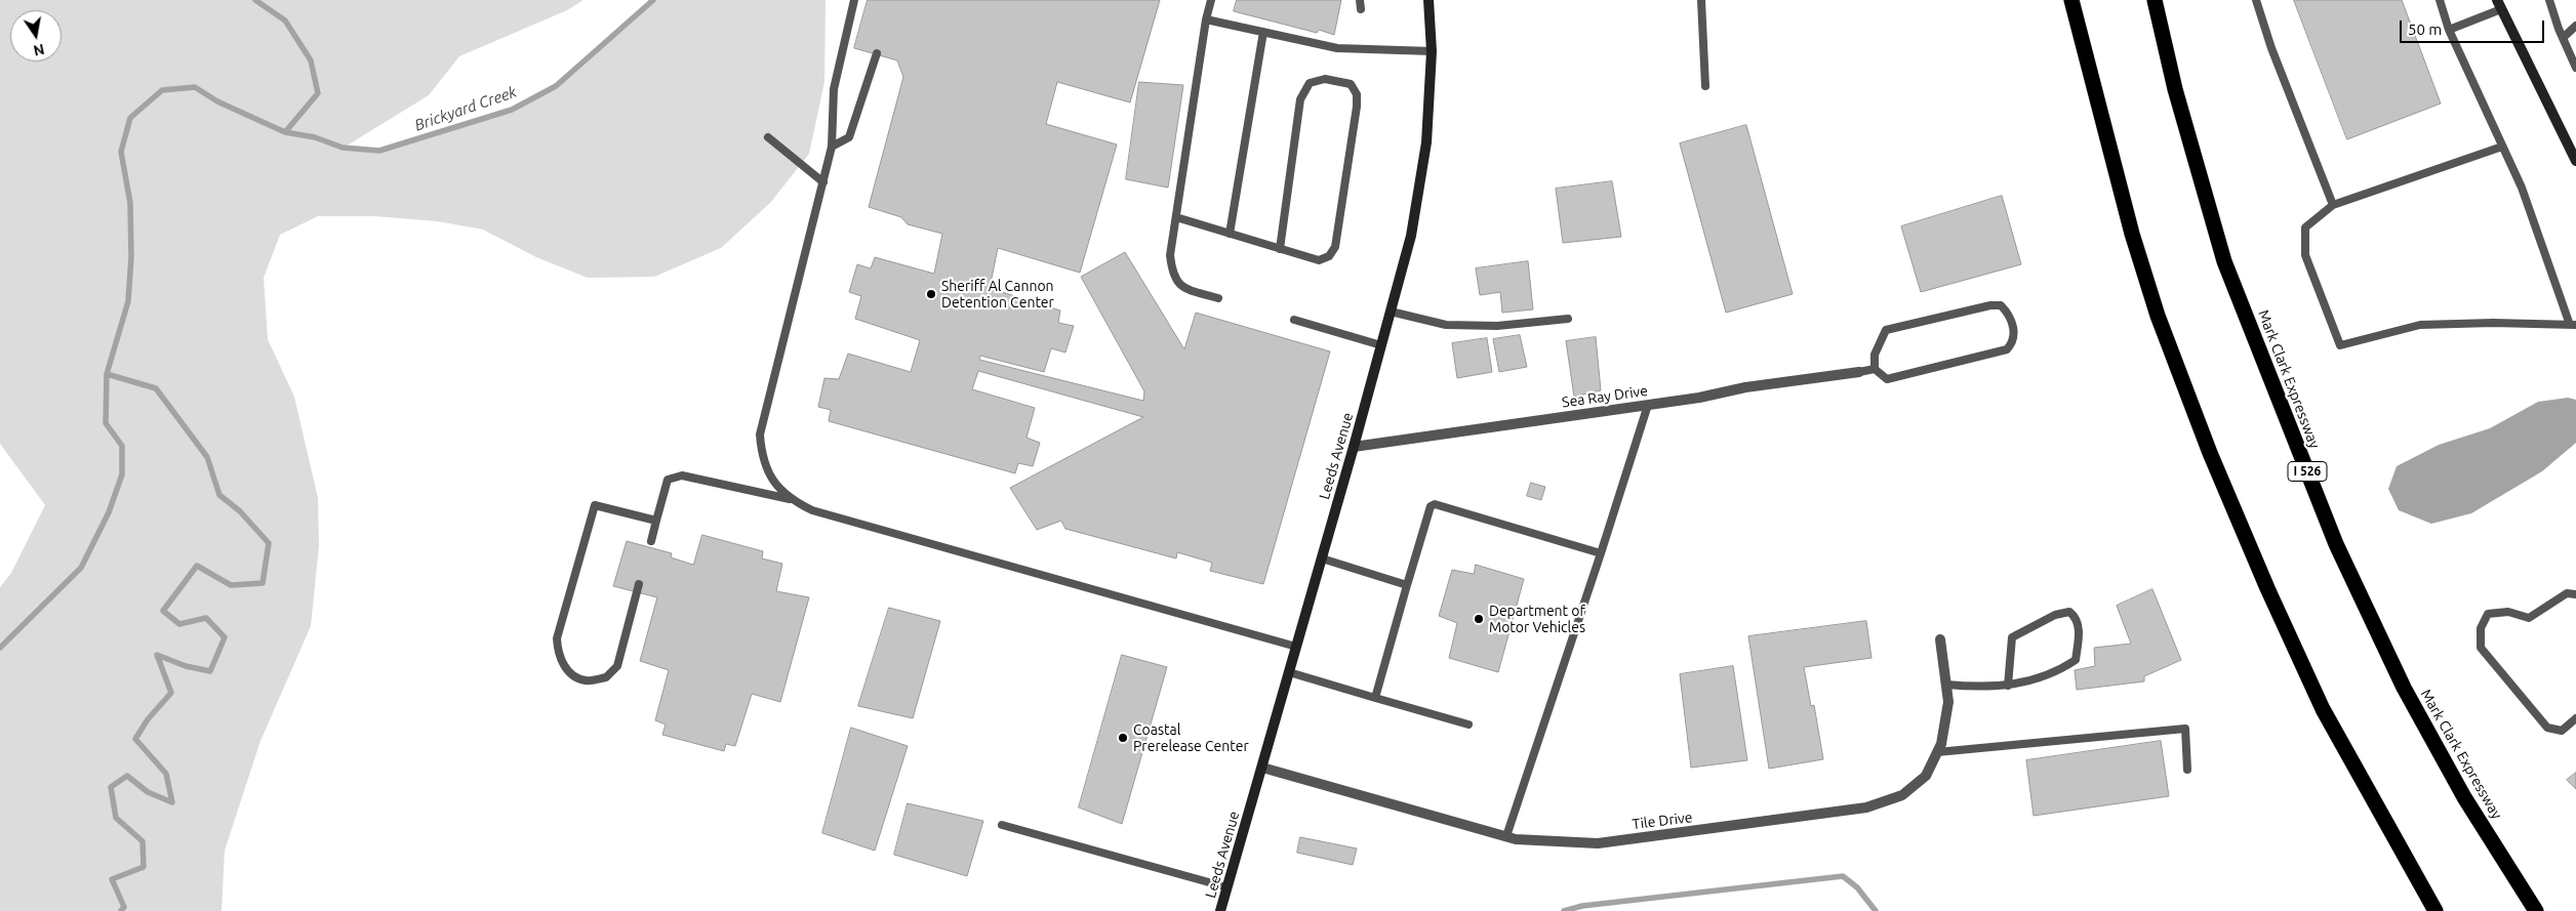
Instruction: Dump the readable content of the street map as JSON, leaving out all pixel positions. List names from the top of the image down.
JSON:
{
  "streets": {
    "highway": ["Mark Clark Expressway", "I 526"],
    "street": ["Sea Ray Drive", "Leeds Avenue", "Tile Drive"]
  },
  "crossings": [
    ["Sea Ray Drive", "Leeds Avenue"],
    ["Leeds Avenue", "Tile Drive"]
  ],
  "water": ["Brickyard Creek"],
  "places": ["Sheriff Al Cannon Detention Center", "Department of Motor Vehicles", "Coastal Prerelease Center"],
  "scale_bar": "50 m",
  "north": "bottom"
}
